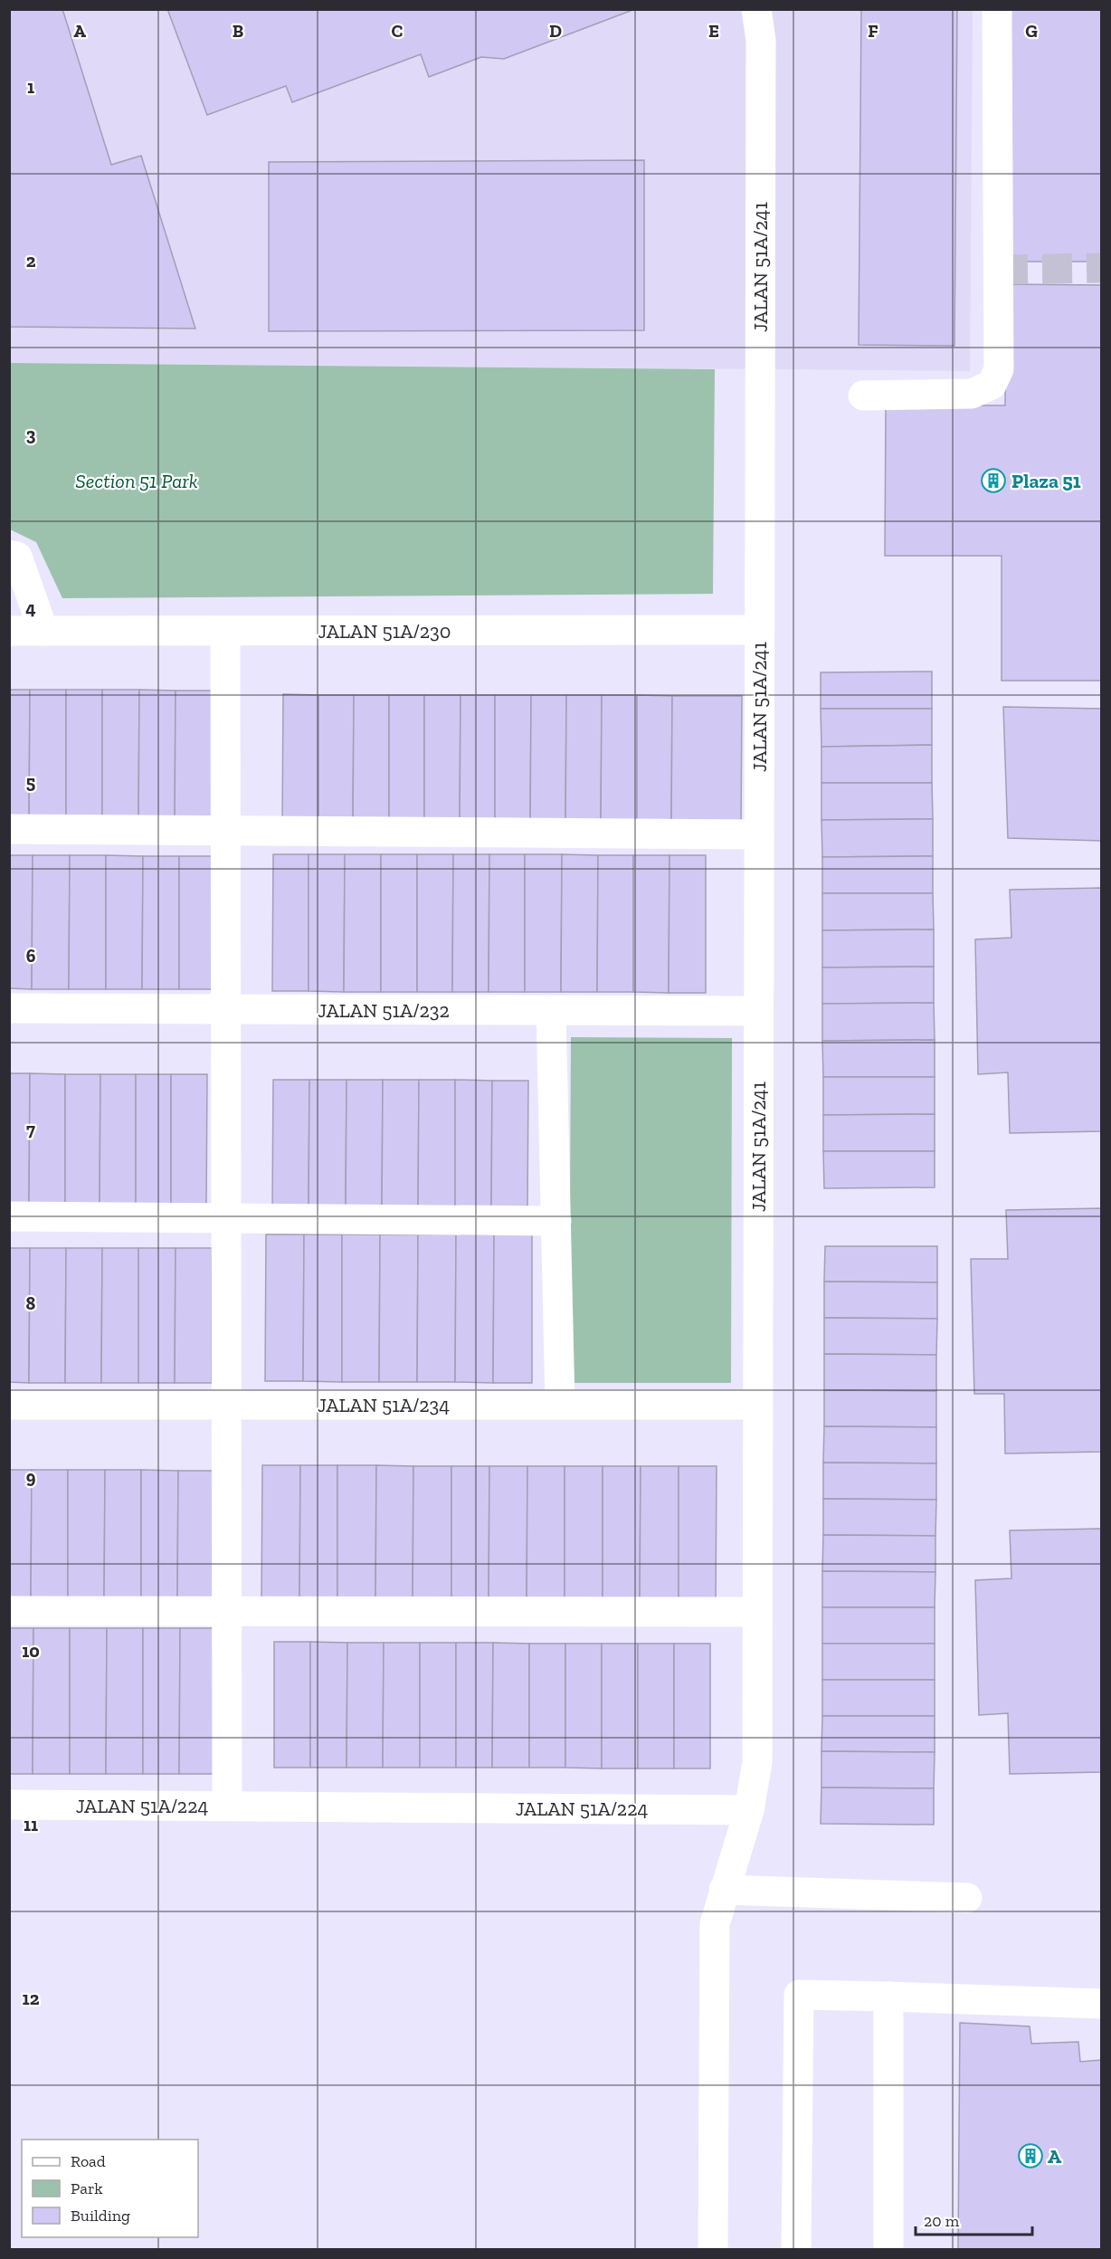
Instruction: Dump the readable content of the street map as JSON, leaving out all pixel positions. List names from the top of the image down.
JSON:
{
  "streets": {
    "street": [
      "JALAN 51A/241",
      "JALAN 51A/230",
      "JALAN 51A/232",
      "JALAN 51A/234",
      "JALAN 51A/224"
    ]
  },
  "crossings": [
    ["JALAN 51A/241", "JALAN 51A/230"],
    ["JALAN 51A/241", "JALAN 51A/232"],
    ["JALAN 51A/241", "JALAN 51A/234"]
  ],
  "parks": ["Section 51 Park"],
  "places": {
    "building": ["Plaza 51", "A"]
  },
  "legend": ["Road", "Park", "Building"],
  "scale_bar": "20 m",
  "grid": {
    "columns": [
      "A",
      "B",
      "C",
      "D",
      "E",
      "F",
      "G"
    ],
    "rows": [
      "1",
      "2",
      "3",
      "4",
      "5",
      "6",
      "7",
      "8",
      "9",
      "10",
      "11",
      "12"
    ]
  }
}
